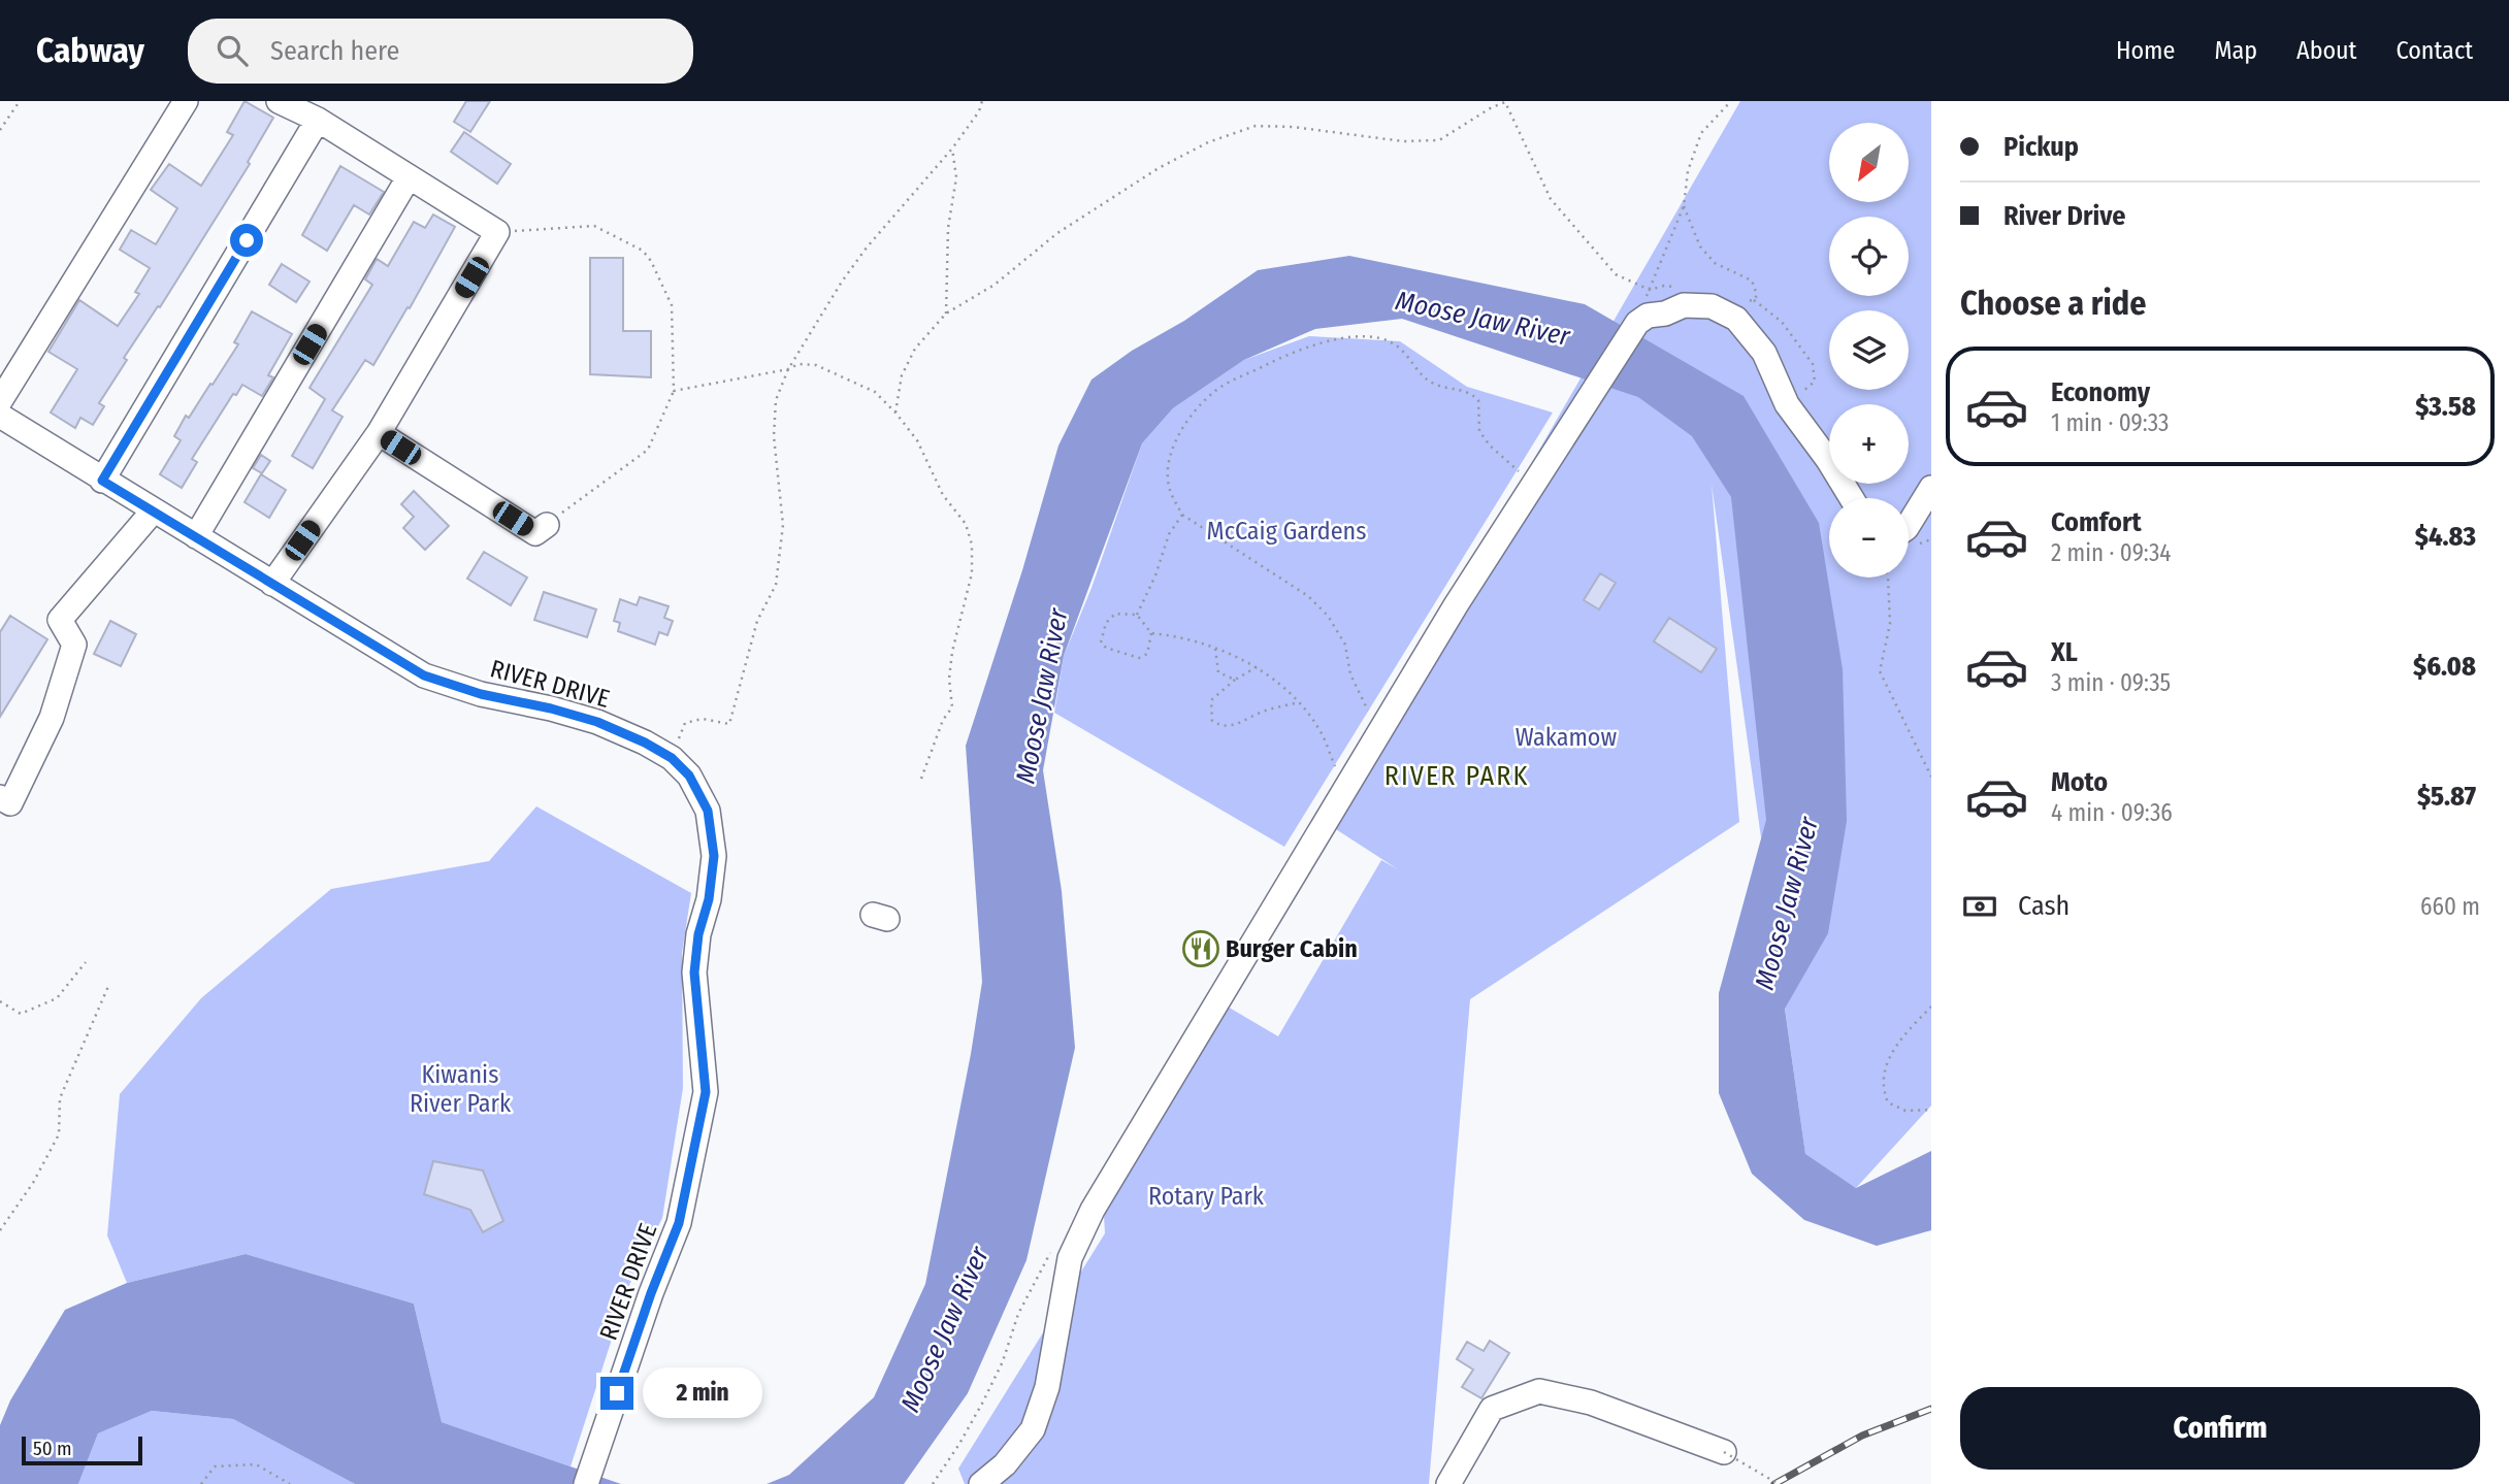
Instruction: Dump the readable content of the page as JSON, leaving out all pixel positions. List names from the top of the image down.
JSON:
{
  "streets": {
    "street": ["RIVER DRIVE"]
  },
  "districts": ["RIVER PARK"],
  "water": ["Moose Jaw River"],
  "parks": [
    "McCaig Gardens",
    "Wakamow",
    "Kiwanis River Park",
    "Rotary Park"
  ],
  "places": {
    "restaurant": ["Burger Cabin"]
  },
  "scale_bar": "50 m",
  "north": "bottom left",
  "page": {
    "header": "Cabway",
    "search": "Search here",
    "nav": [
      "Home",
      "Map",
      "About",
      "Contact"
    ],
    "banner": ["Pickup", "River Drive"],
    "map_buttons": ["+", "−"],
    "heading": "Choose a ride",
    "list": [
      {
        "name": "Economy",
        "note": "1 min · 09:33",
        "value": "$3.58"
      },
      {
        "name": "Comfort",
        "note": "2 min · 09:34",
        "value": "$4.83"
      },
      {
        "name": "XL",
        "note": "3 min · 09:35",
        "value": "$6.08"
      },
      {
        "name": "Moto",
        "note": "4 min · 09:36",
        "value": "$5.87"
      }
    ],
    "pay": ["Cash", "660 m"],
    "bubble": "2 min",
    "buttons": "Confirm",
    "scale": "50 m"
  }
}
